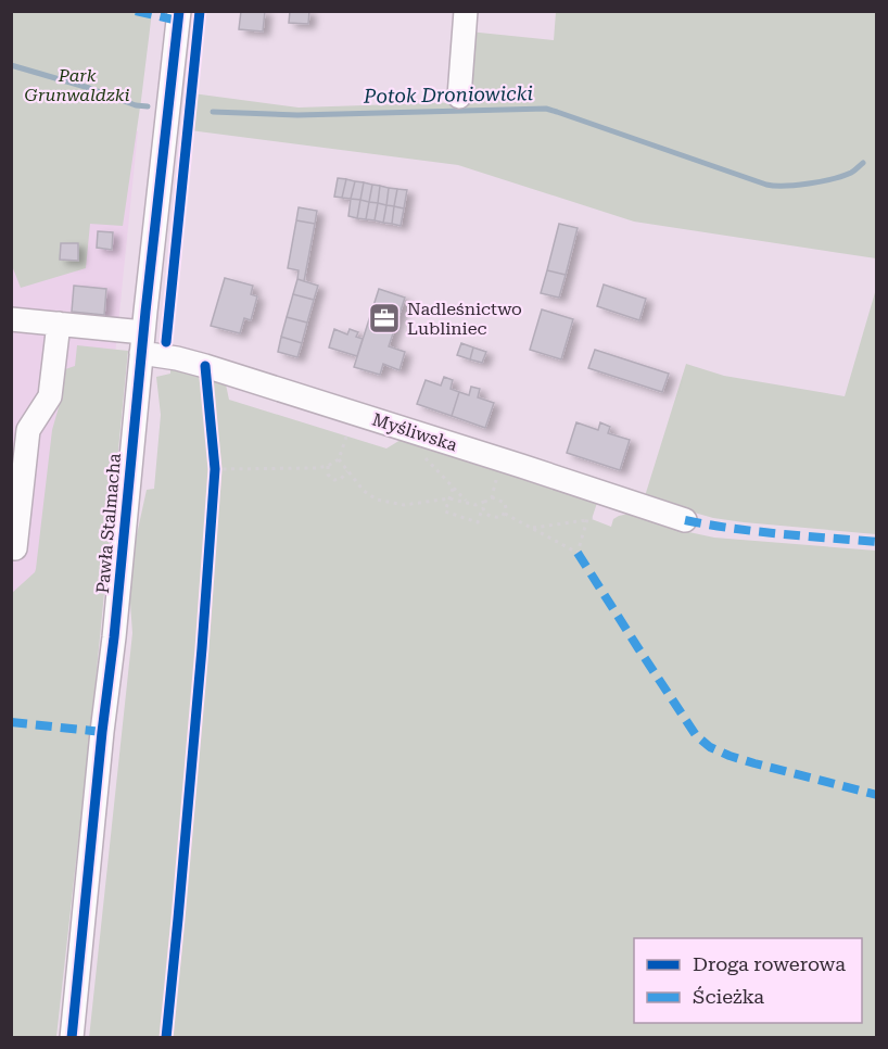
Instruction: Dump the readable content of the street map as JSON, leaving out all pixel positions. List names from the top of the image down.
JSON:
{
  "streets": {
    "street": ["Myśliwska", "Pawła Stalmacha"]
  },
  "crossings": [
    ["Myśliwska", "Pawła Stalmacha"]
  ],
  "water": ["Potok Droniowicki"],
  "parks": ["Park Grunwaldzki"],
  "places": {
    "office": ["Nadleśnictwo Lubliniec"]
  },
  "legend": ["Droga rowerowa", "Ścieżka"]
}
